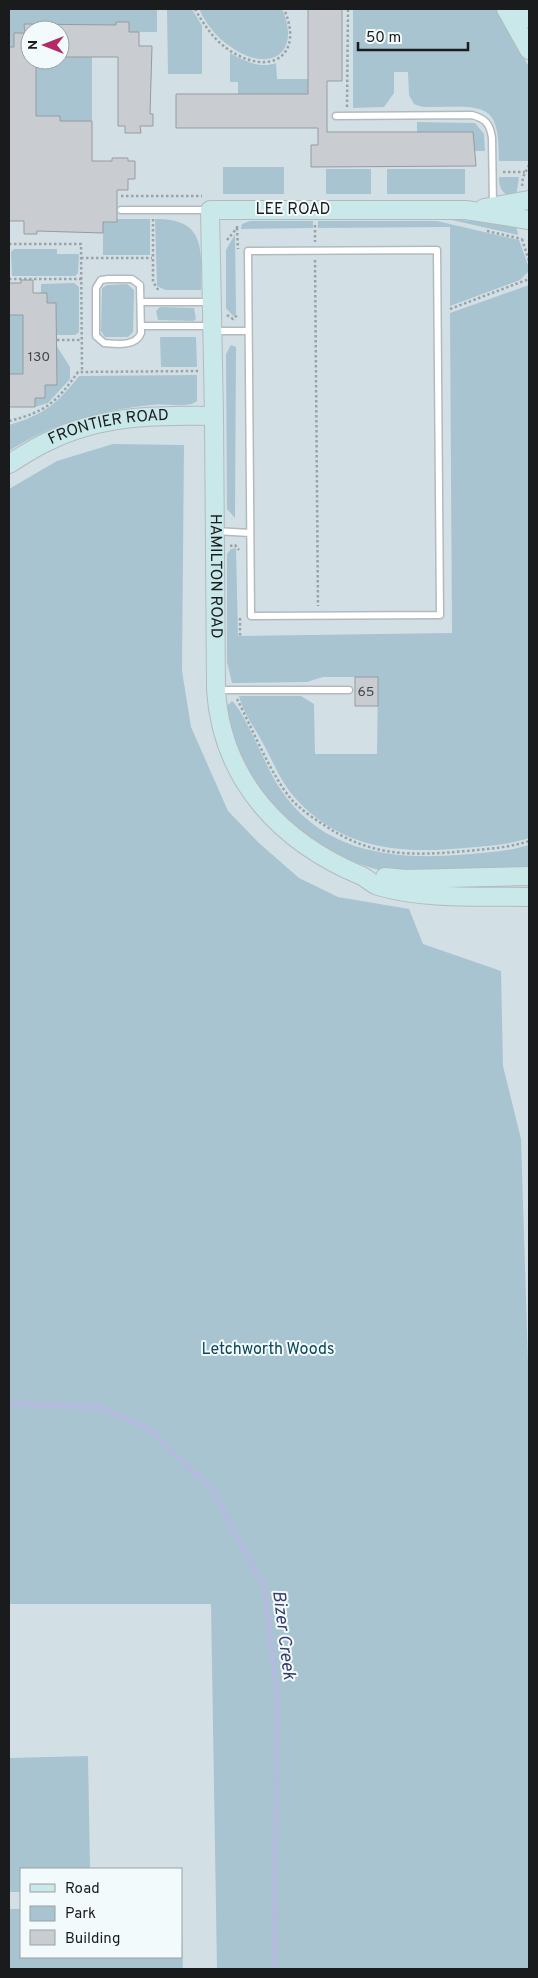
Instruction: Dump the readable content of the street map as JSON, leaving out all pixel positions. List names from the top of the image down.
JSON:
{
  "streets": {
    "street": ["LEE ROAD", "FRONTIER ROAD", "HAMILTON ROAD"]
  },
  "crossings": [
    ["LEE ROAD", "HAMILTON ROAD"],
    ["FRONTIER ROAD", "HAMILTON ROAD"]
  ],
  "water": ["Bizer Creek"],
  "parks": ["Letchworth Woods"],
  "house_numbers": ["130", "65"],
  "legend": ["Road", "Park", "Building"],
  "scale_bar": "50 m",
  "north": "left"
}
